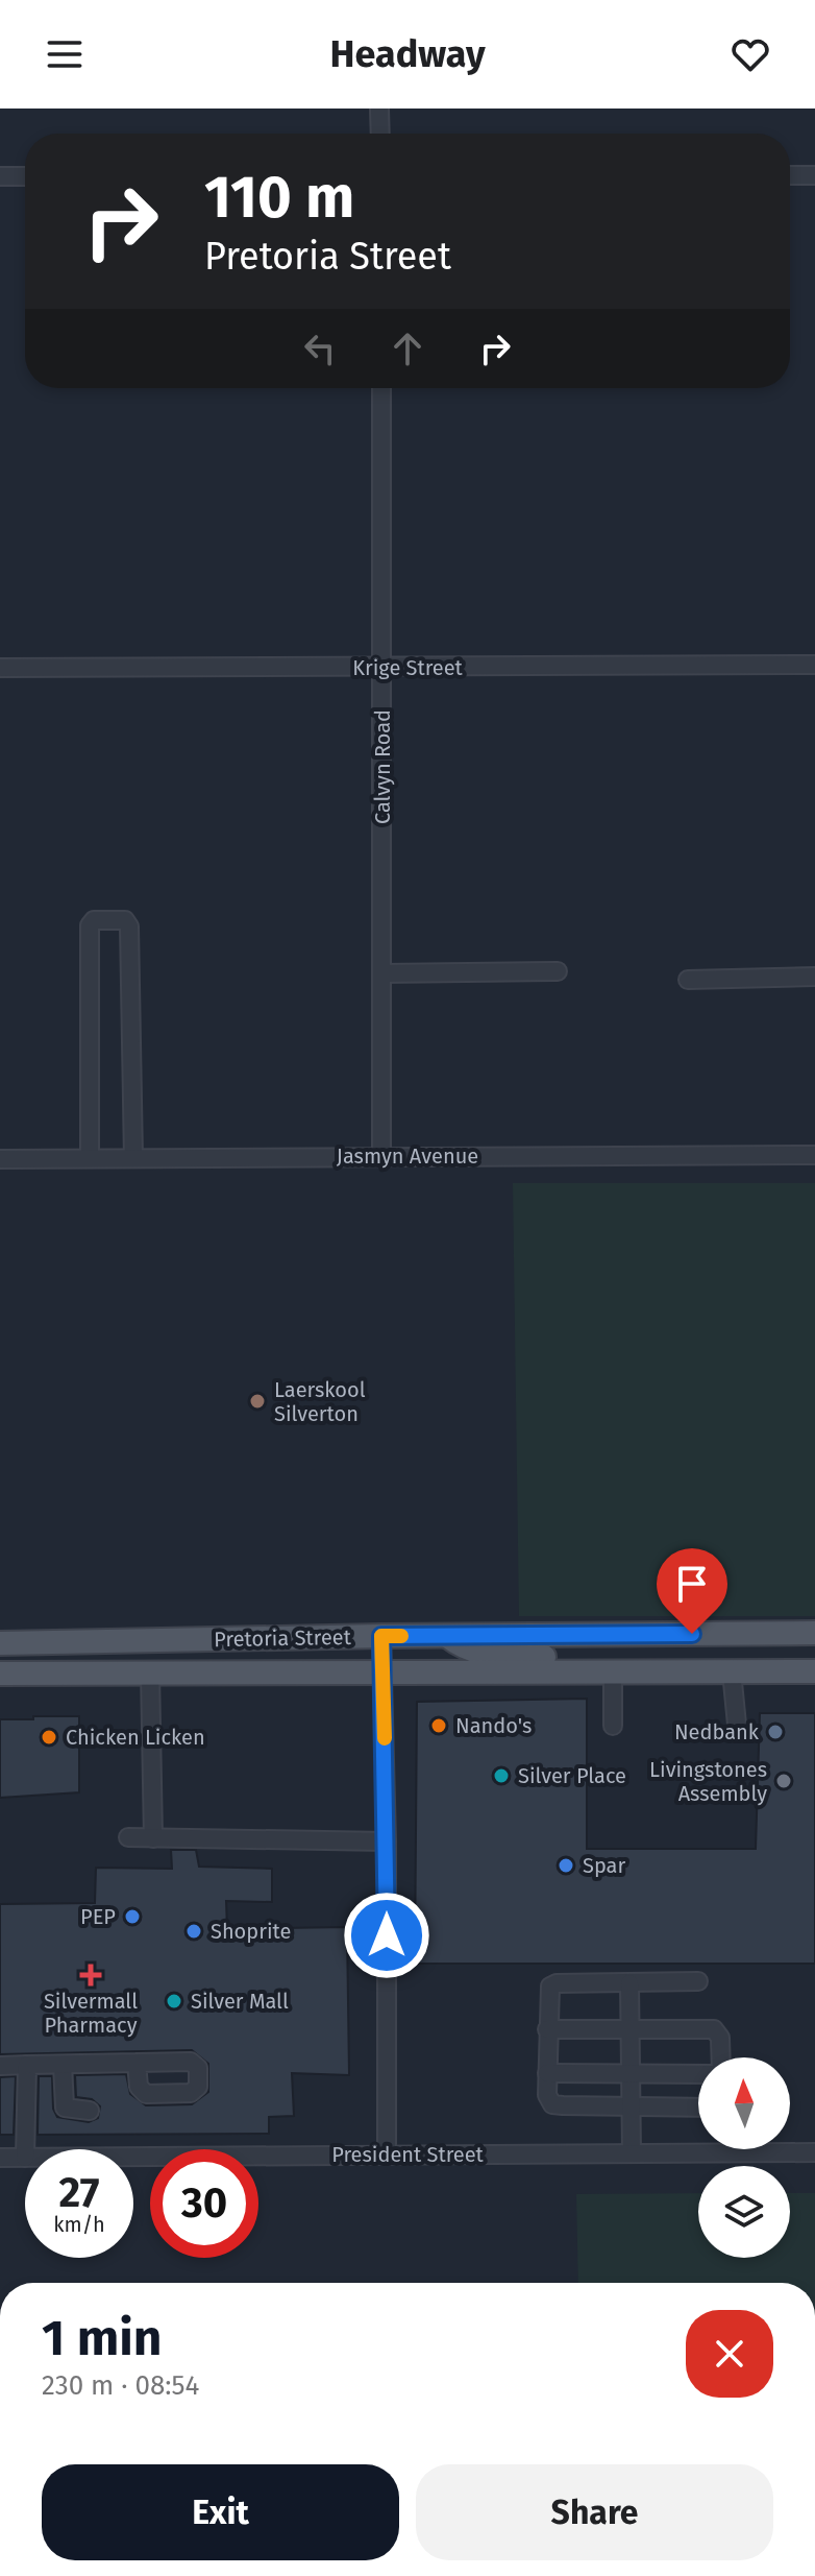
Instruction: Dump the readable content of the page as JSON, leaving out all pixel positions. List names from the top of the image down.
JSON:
{
  "streets": {
    "main road": ["Pretoria Street"],
    "street": [
      "Krige Street",
      "Calvyn Road",
      "Jasmyn Avenue",
      "President Street"
    ]
  },
  "crossings": [
    ["Krige Street", "Calvyn Road"],
    ["Calvyn Road", "Jasmyn Avenue"]
  ],
  "places": {
    "other": [
      "Laerskool Silverton",
      "Nando's",
      "Nedbank",
      "Chicken Licken",
      "Silver Place",
      "Livingstones Assembly",
      "Spar",
      "PEP",
      "Shoprite",
      "Silver Mall"
    ],
    "health": ["Silvermall Pharmacy"]
  },
  "north": "top",
  "page": {
    "header": "Headway",
    "turn": ["110 m", "Pretoria Street"],
    "speed": "27 km/h",
    "limit": "30",
    "heading": ["1 min", "230 m · 08:54"],
    "buttons": ["Exit", "Share"]
  }
}
